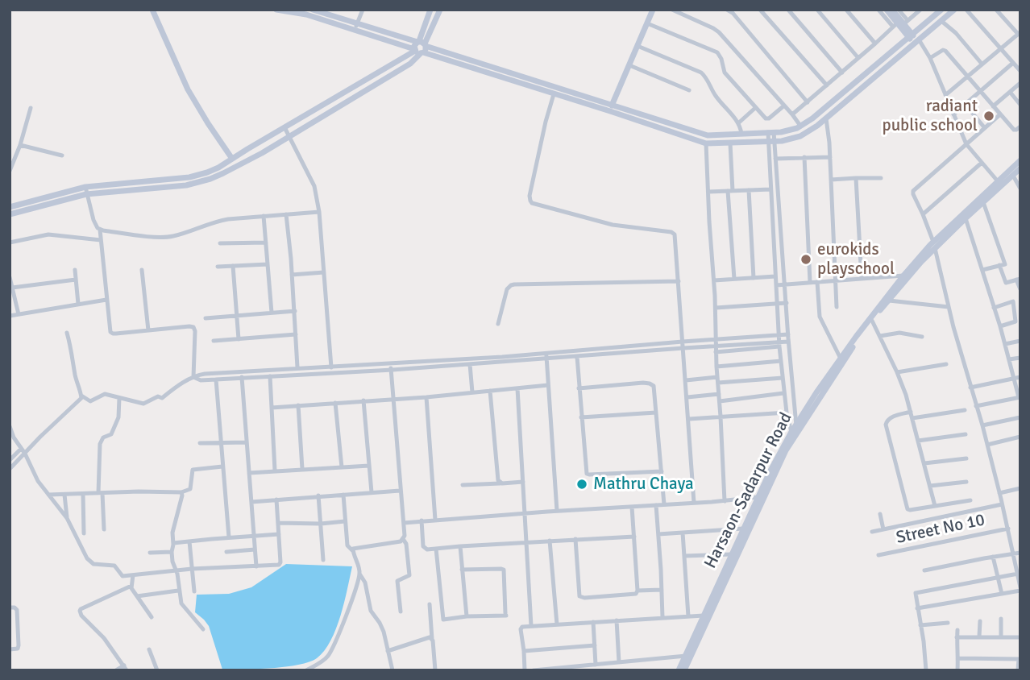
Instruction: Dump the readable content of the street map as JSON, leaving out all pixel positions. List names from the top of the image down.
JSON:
{
  "streets": {
    "street": ["Harsaon-Sadarpur Road", "Street No 10"]
  },
  "places": ["radiant public school", "eurokids playschool", "Mathru Chaya"]
}
